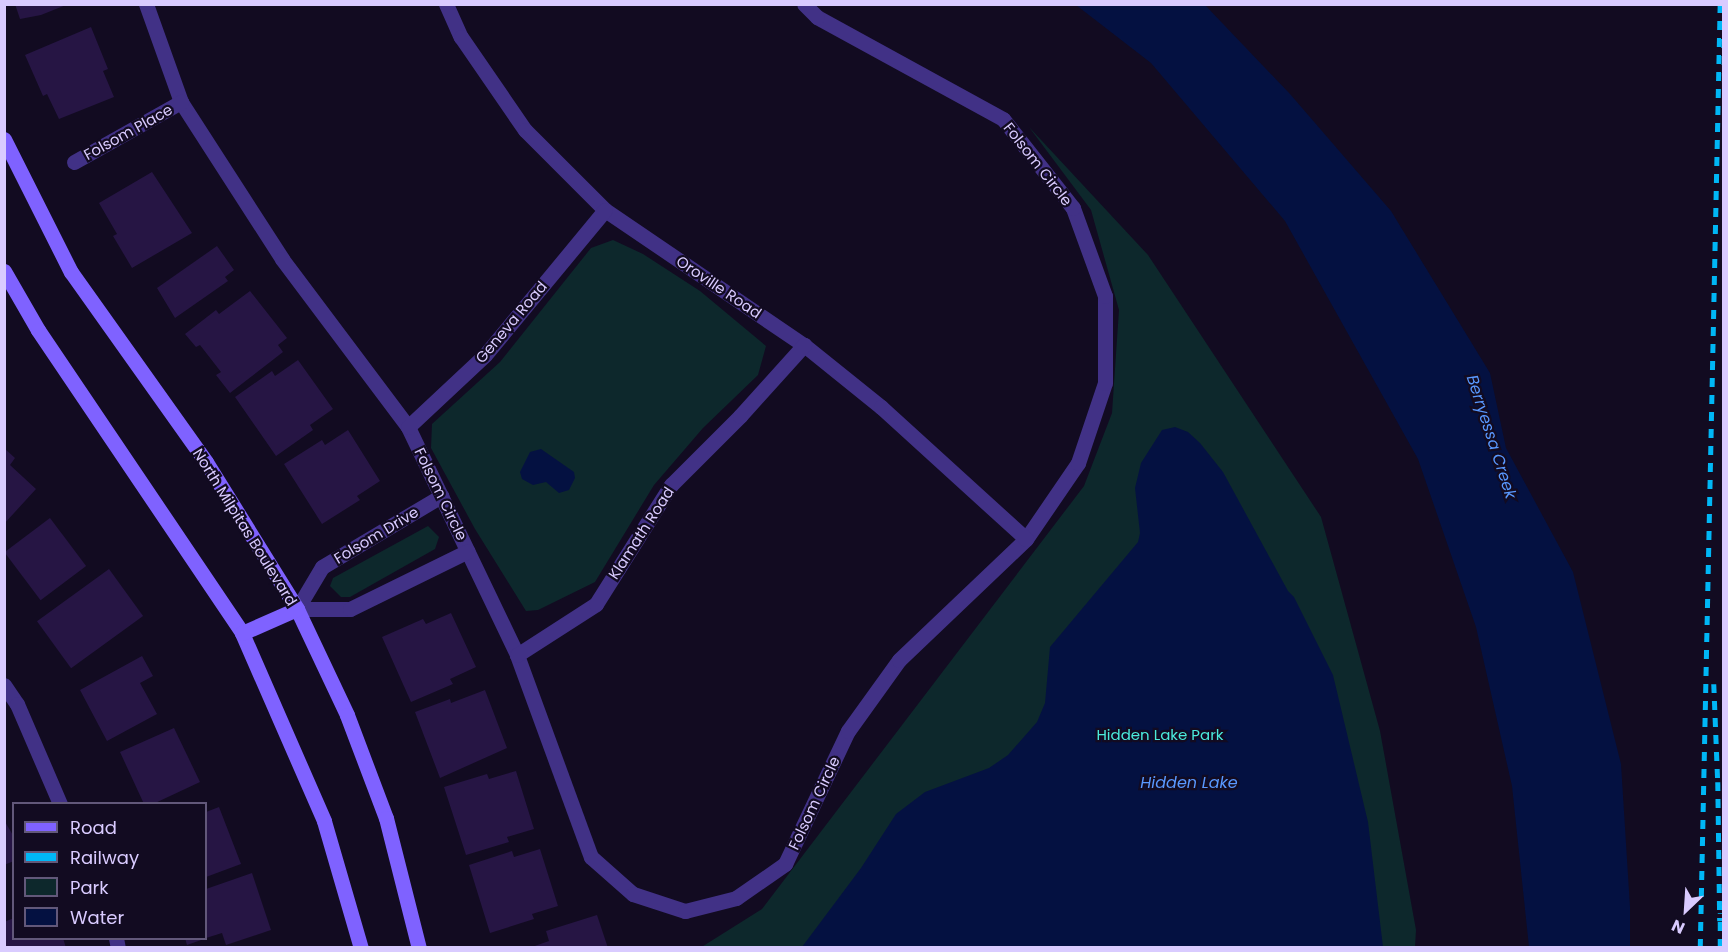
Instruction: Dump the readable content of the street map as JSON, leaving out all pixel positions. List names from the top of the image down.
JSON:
{
  "streets": {
    "main road": ["North Milpitas Boulevard"],
    "street": [
      "Folsom Place",
      "Folsom Circle",
      "Oroville Road",
      "Geneva Road",
      "Klamath Road",
      "Folsom Drive"
    ]
  },
  "crossings": [
    ["Folsom Place", "Folsom Circle"],
    ["Folsom Circle", "Oroville Road"],
    ["Folsom Circle", "Geneva Road"],
    ["Folsom Circle", "Klamath Road"],
    ["Folsom Circle", "Folsom Drive"],
    ["Oroville Road", "Geneva Road"],
    ["Oroville Road", "Klamath Road"],
    ["North Milpitas Boulevard", "Folsom Drive"]
  ],
  "water": ["Berryessa Creek", "Hidden Lake"],
  "parks": ["Hidden Lake Park"],
  "legend": [
    "Road",
    "Railway",
    "Park",
    "Water"
  ],
  "north": "bottom left"
}
